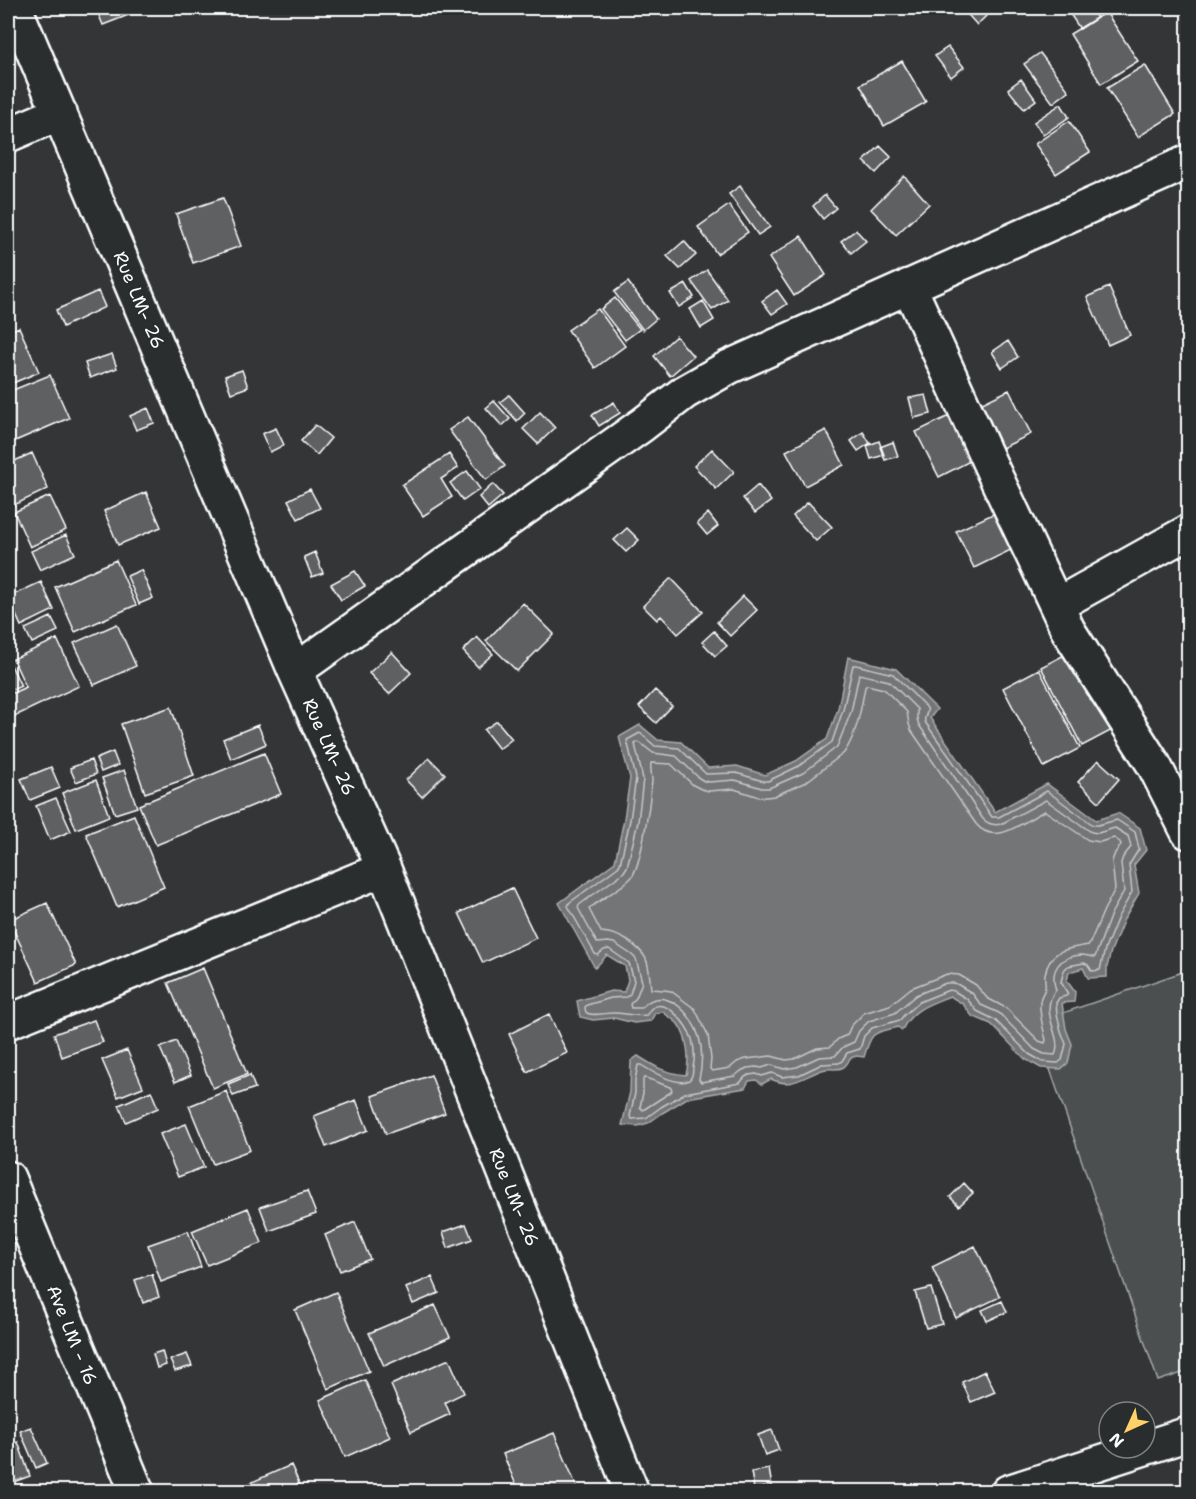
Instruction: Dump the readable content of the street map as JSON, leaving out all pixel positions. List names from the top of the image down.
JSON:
{
  "streets": {
    "street": ["Rue LM- 26", "Ave LM - 16"]
  },
  "north": "bottom left"
}
